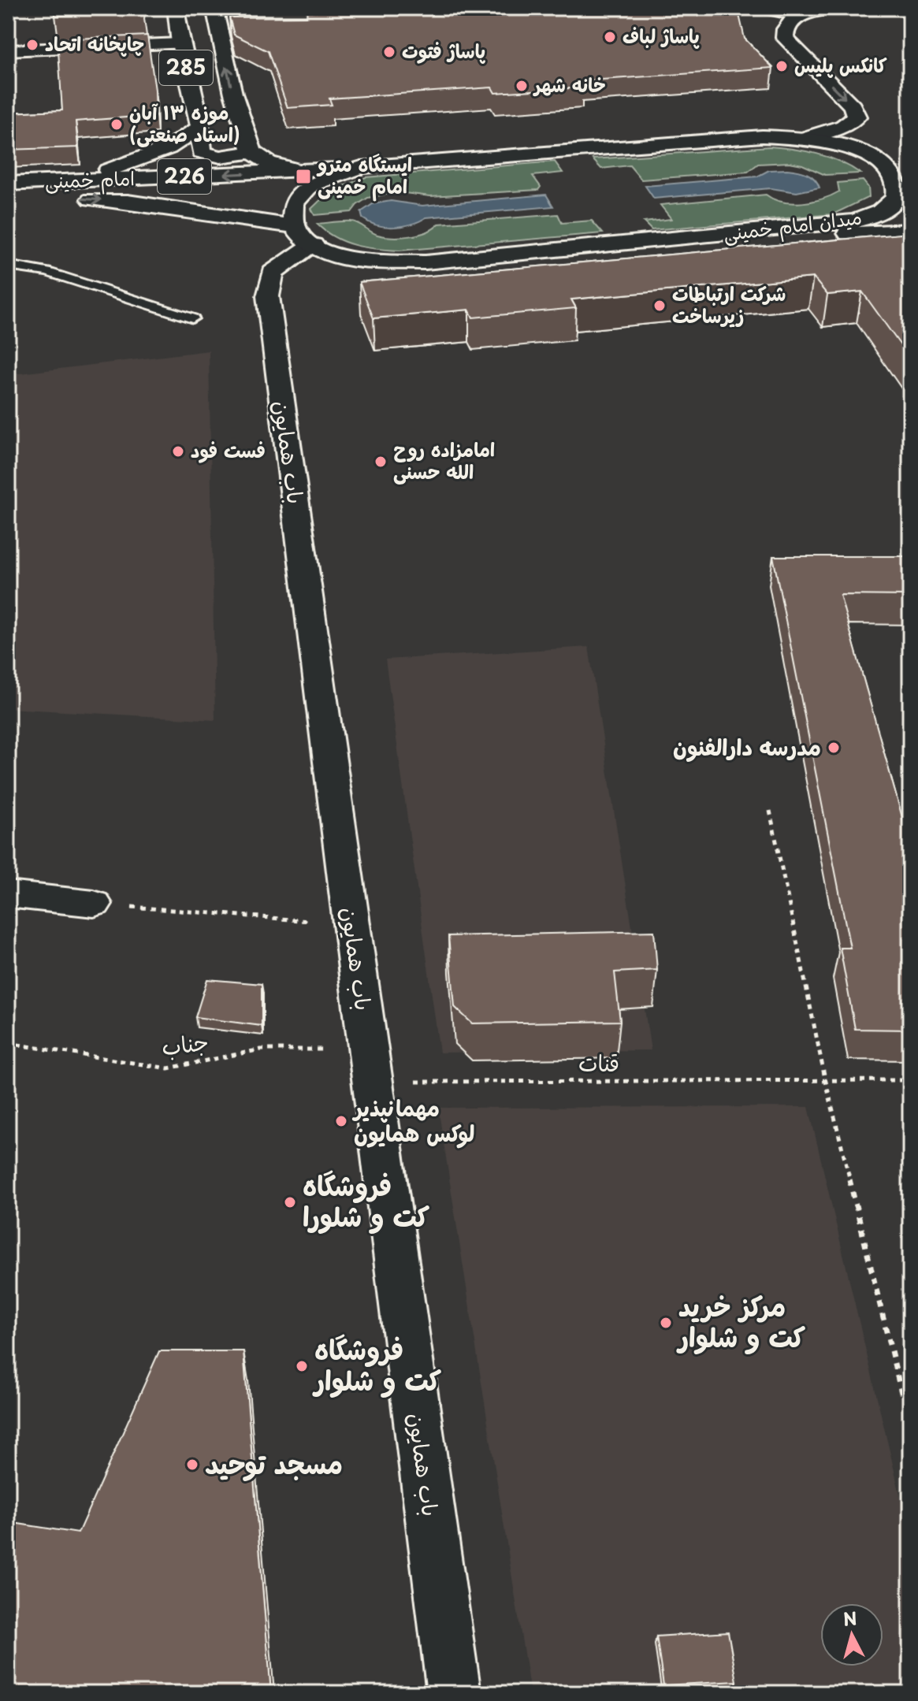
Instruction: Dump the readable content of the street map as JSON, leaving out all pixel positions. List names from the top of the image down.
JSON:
{
  "streets": {
    "main road": [
      "285",
      "226",
      "امام خمینی",
      "میدان امام خمینی",
      "باب همایون"
    ],
    "path": ["جناب", "قنات"]
  },
  "crossings": [
    ["226", "میدان امام خمینی"],
    ["میدان امام خمینی", "باب همایون"],
    ["باب همایون", "جناب"],
    ["باب همایون", "قنات"],
    ["جناب", "قنات"]
  ],
  "places": {
    "other": [
      "پاساژ لباف",
      "چاپخانه اتحاد",
      "پاساژ فتوت",
      "کانکس پلیس",
      "خانه شهر",
      "موزه ۱۳ آبان (استاد صنعتی)",
      "شرکت ارتباطات زیرساخت",
      "فست فود",
      "امامزاده روح الله حسنی",
      "مدرسه دارالفنون",
      "مهمانپذیر لوکس همایون",
      "فروشگاه کت و شلورا",
      "مرکز خرید کت و شلوار",
      "فروشگاه کت و شلوار",
      "مسجد توحید"
    ],
    "transit": ["ایستگاه مترو امام خمینی"]
  },
  "north": "top"
}
